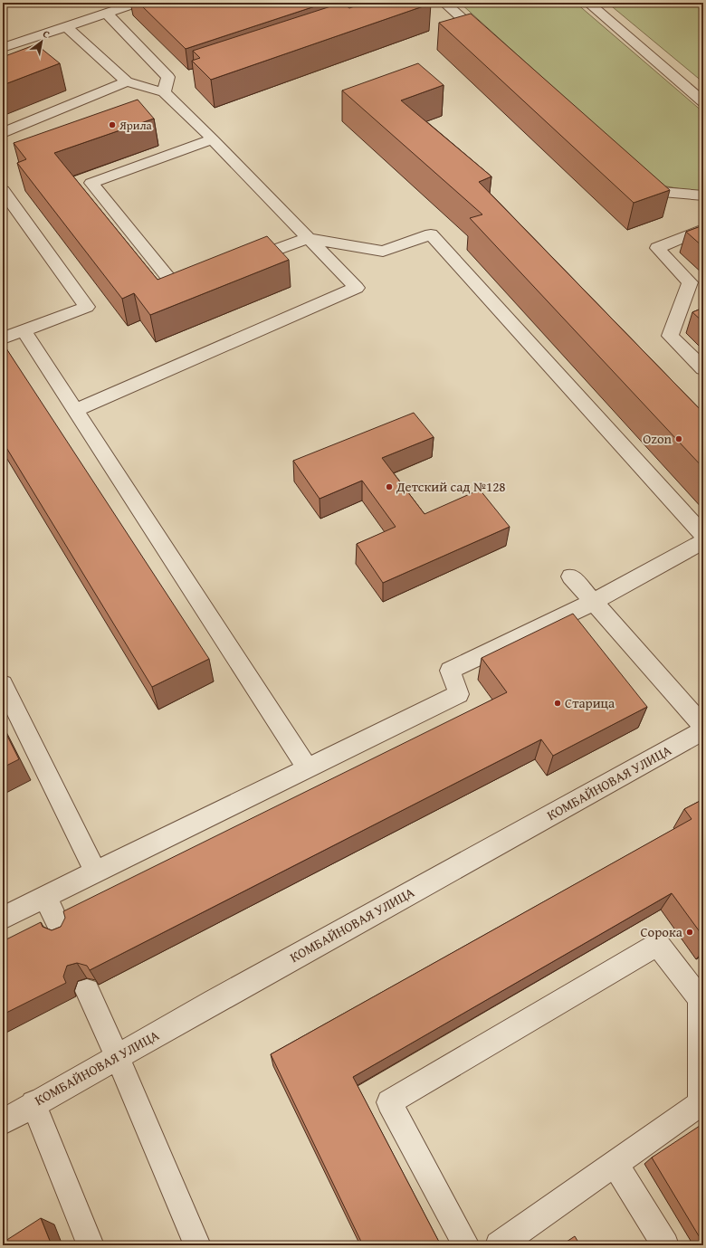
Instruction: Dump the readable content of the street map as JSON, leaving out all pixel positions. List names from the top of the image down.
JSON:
{
  "streets": {
    "street": ["КОМБАЙНОВАЯ УЛИЦА"]
  },
  "places": [
    "Ярила",
    "Ozon",
    "Детский сад №128",
    "Старица",
    "Сорока"
  ],
  "north": "top right"
}
